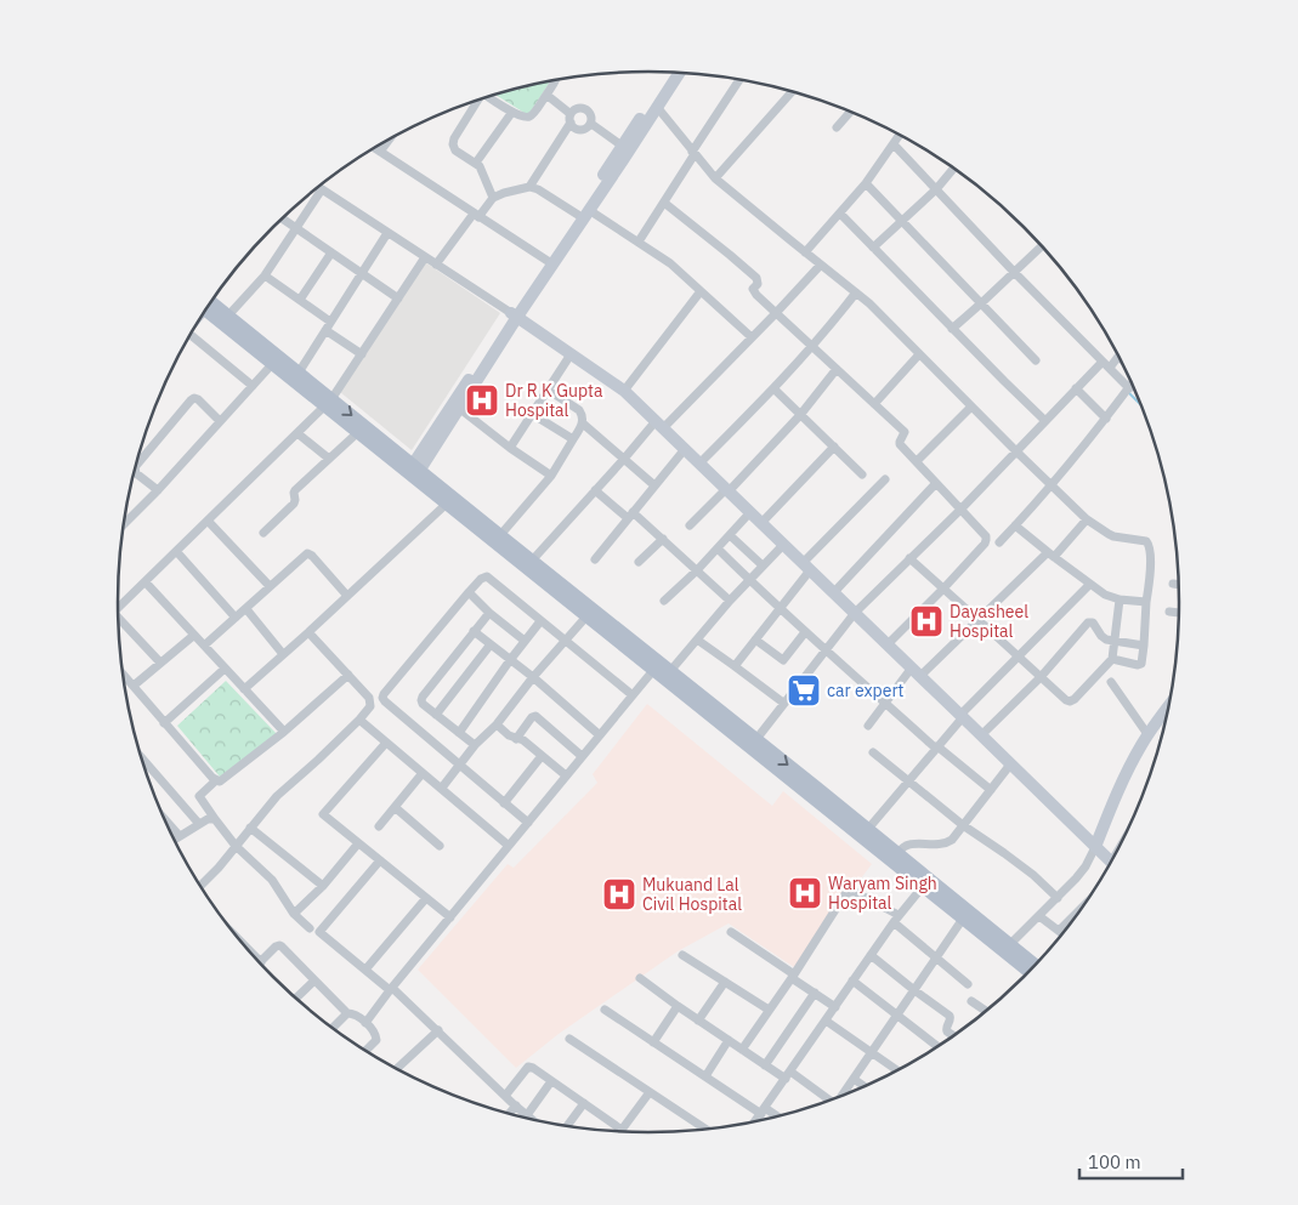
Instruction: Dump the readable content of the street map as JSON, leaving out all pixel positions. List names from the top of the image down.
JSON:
{
  "places": {
    "hospital": [
      "Dr R K Gupta Hospital",
      "Dayasheel Hospital",
      "Waryam Singh Hospital",
      "Mukuand Lal Civil Hospital"
    ],
    "supermarket": ["car expert"]
  },
  "scale_bar": "100 m"
}
